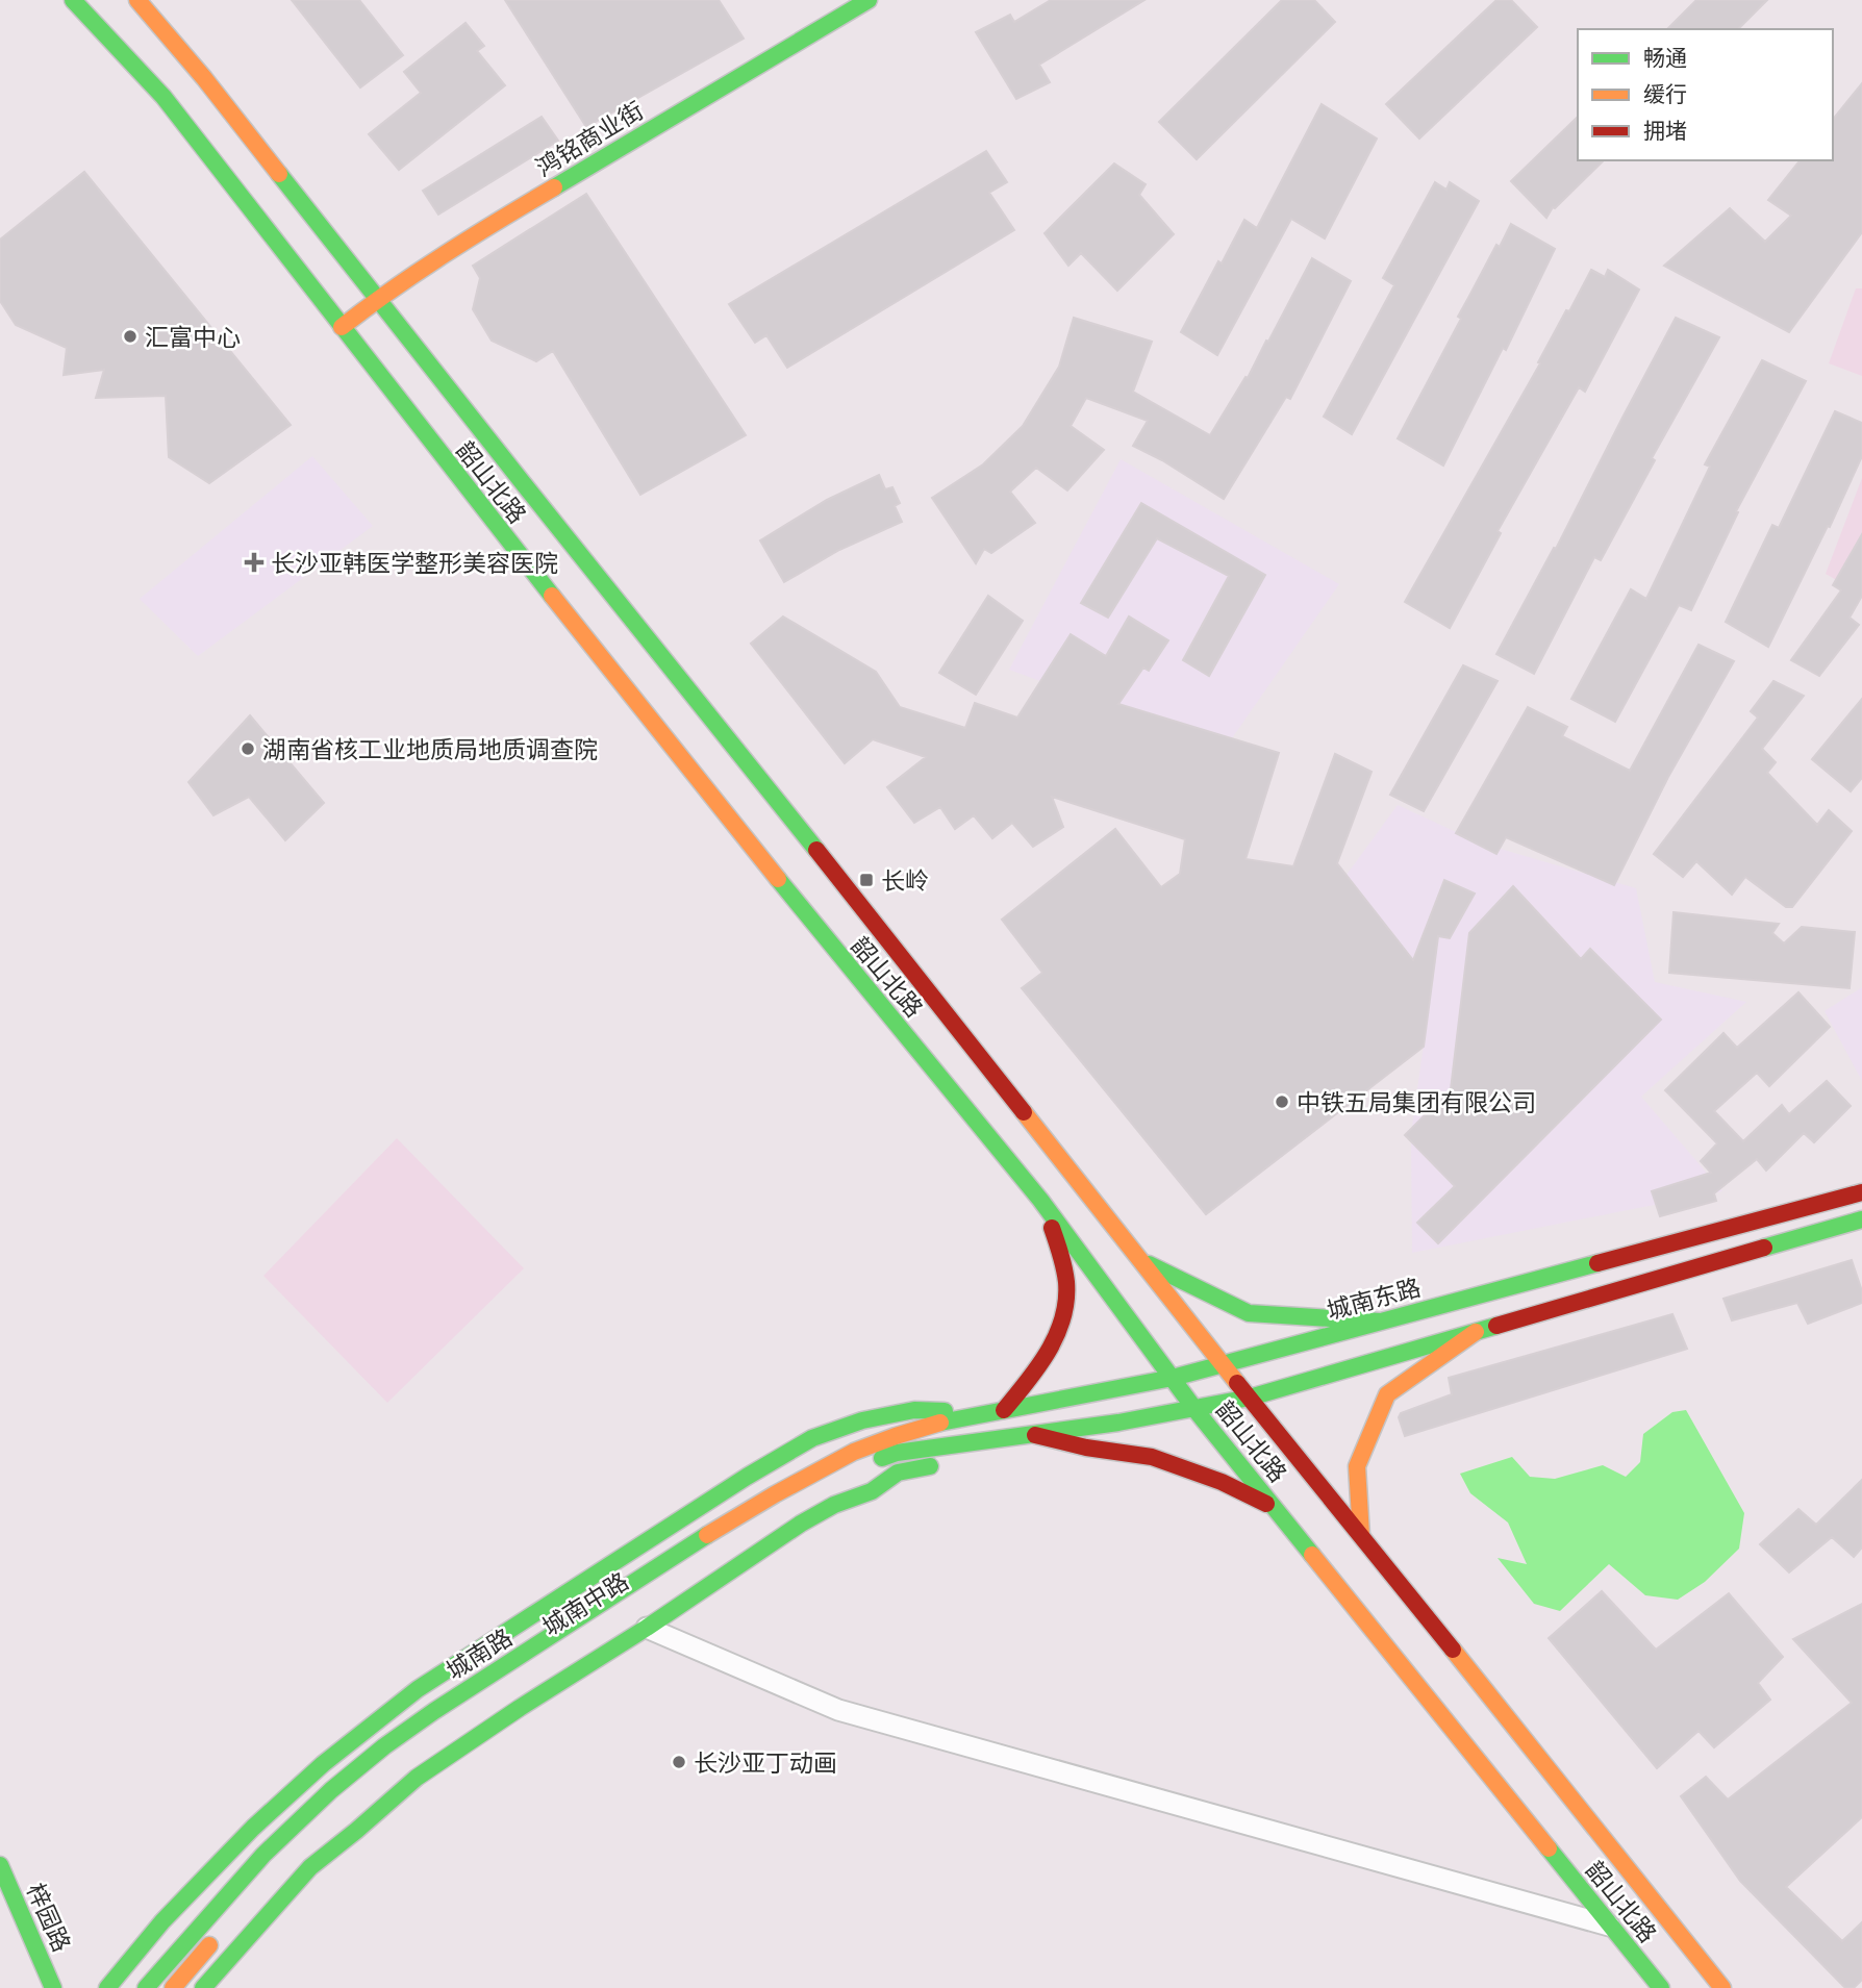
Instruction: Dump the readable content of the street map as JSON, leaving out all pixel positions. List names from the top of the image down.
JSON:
{
  "streets": {
    "main road": [
      "鸿铭商业街",
      "韶山北路",
      "城南东路",
      "城南中路",
      "城南路",
      "梓园路"
    ]
  },
  "crossings": [
    ["鸿铭商业街", "韶山北路"],
    ["韶山北路", "城南东路"],
    ["城南东路", "城南路"]
  ],
  "places": {
    "other": [
      "汇富中心",
      "湖南省核工业地质局地质调查院",
      "中铁五局集团有限公司",
      "长沙亚丁动画"
    ],
    "health": ["长沙亚韩医学整形美容医院"],
    "transit": ["长岭"]
  },
  "legend": ["畅通", "缓行", "拥堵"]
}
